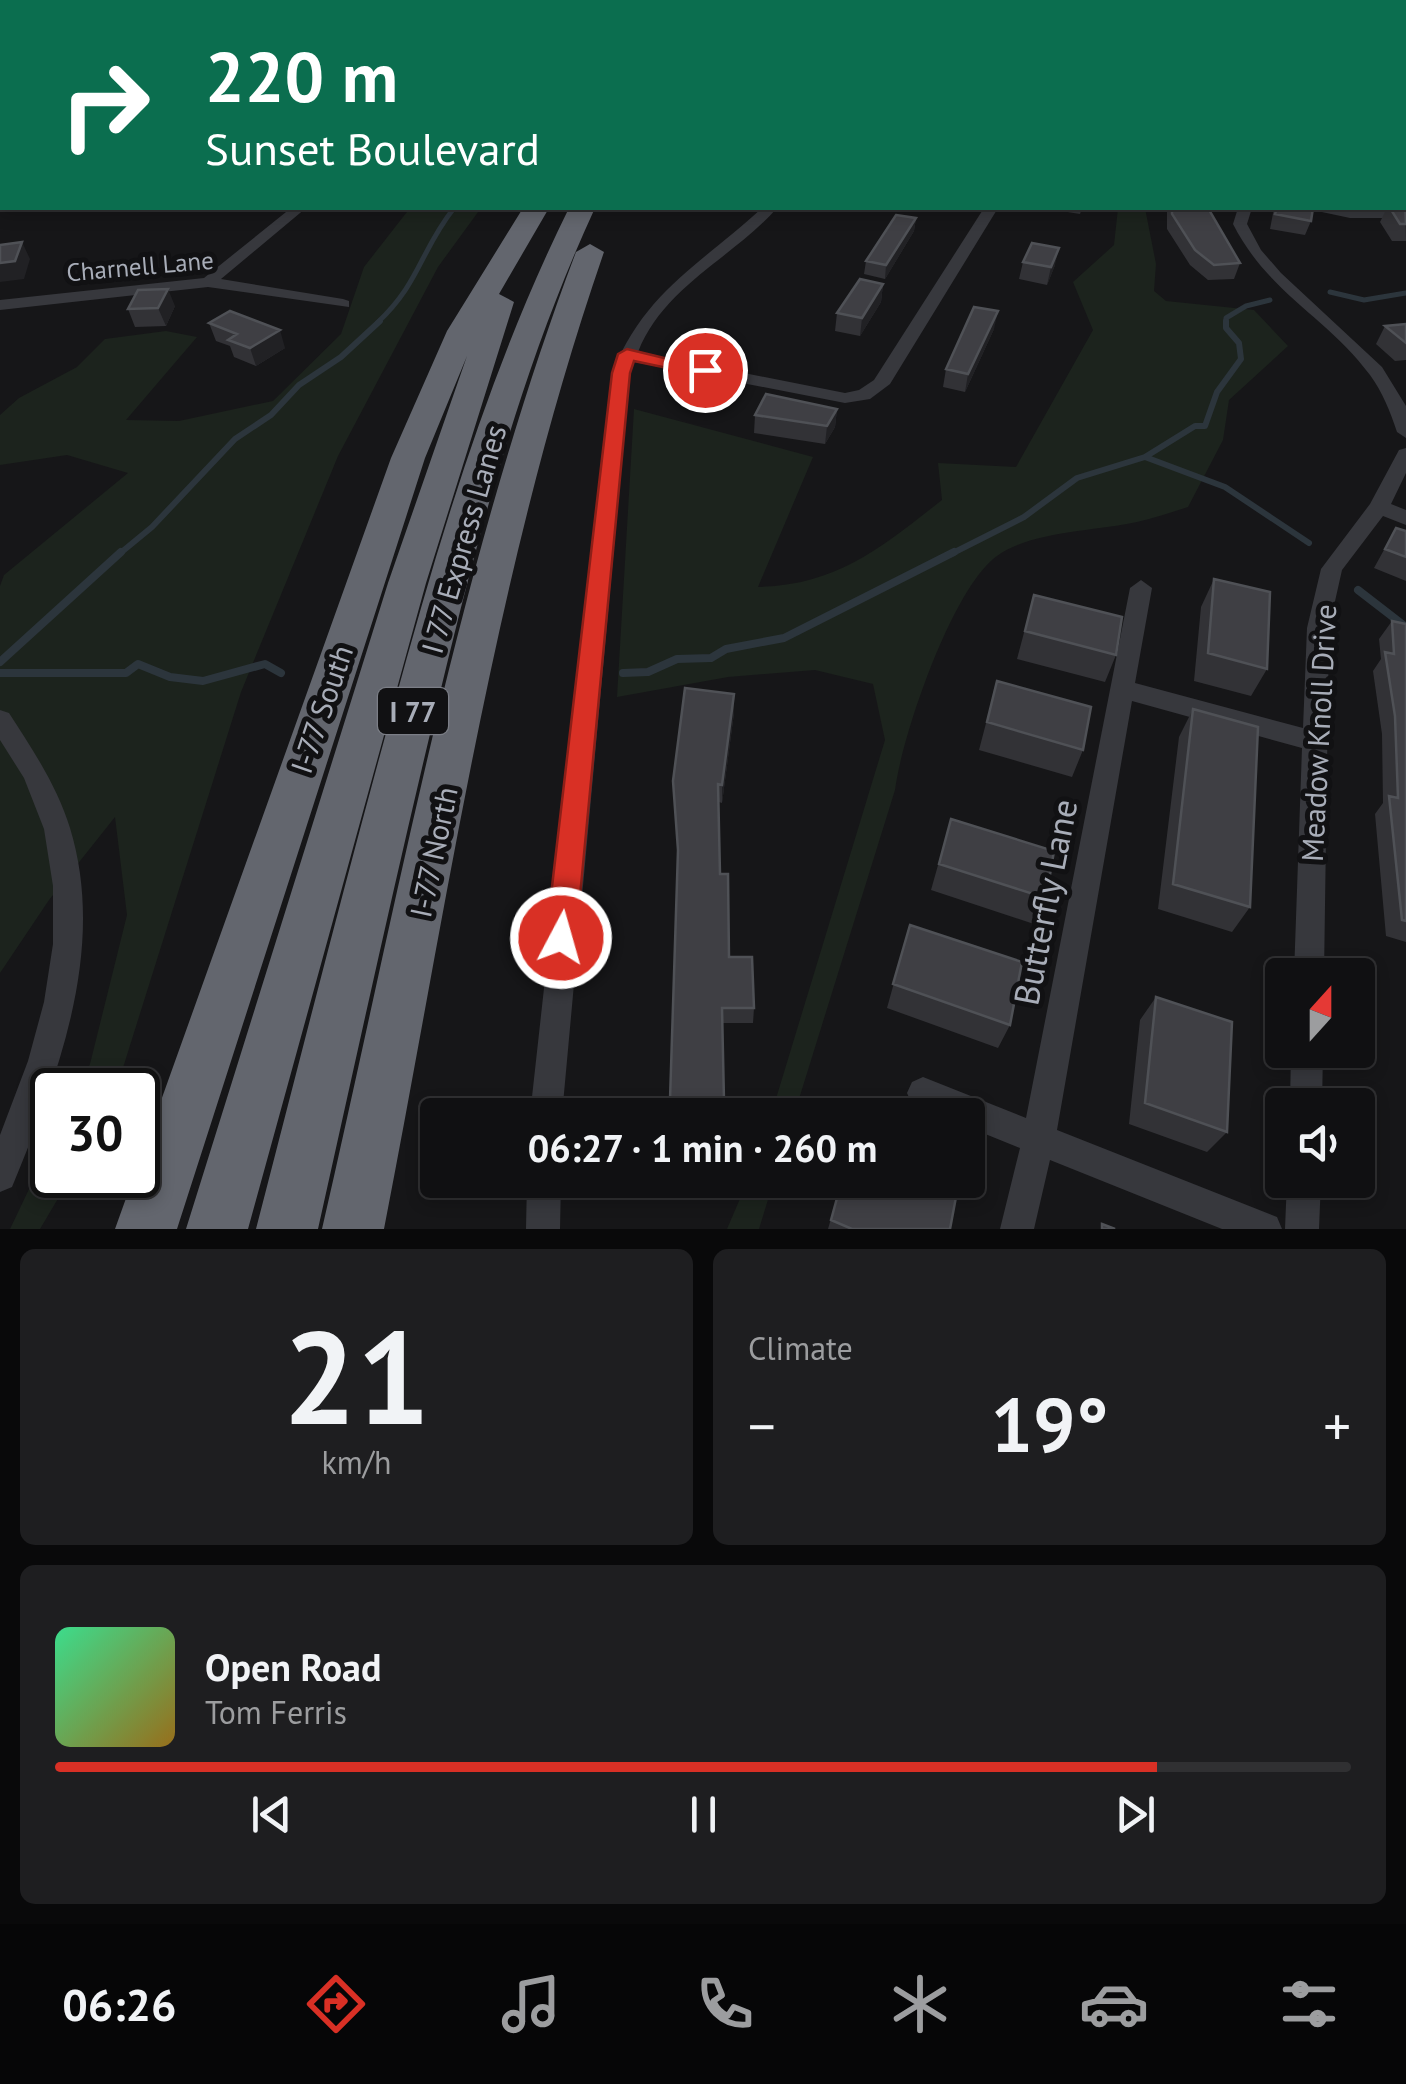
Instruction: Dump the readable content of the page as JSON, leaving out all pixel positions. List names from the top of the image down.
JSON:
{
  "streets": {
    "highway": [
      "I 77 Express Lanes",
      "I-77 South",
      "I 77",
      "I-77 North"
    ],
    "street": ["Charnell Lane", "Meadow Knoll Drive", "Butterfly Lane"]
  },
  "crossings": [
    ["I 77 Express Lanes", "I-77 South"]
  ],
  "north": "top",
  "page": {
    "turn": ["220 m", "Sunset Boulevard"],
    "limit": "30",
    "trip": "06:27 · 1 min · 260 m",
    "tile": [
      ["21", "km/h"],
      "Climate"
    ],
    "heat": ["−", "19°", "+"],
    "song": ["Open Road", "Tom Ferris"],
    "tabs": "06:26"
  }
}
